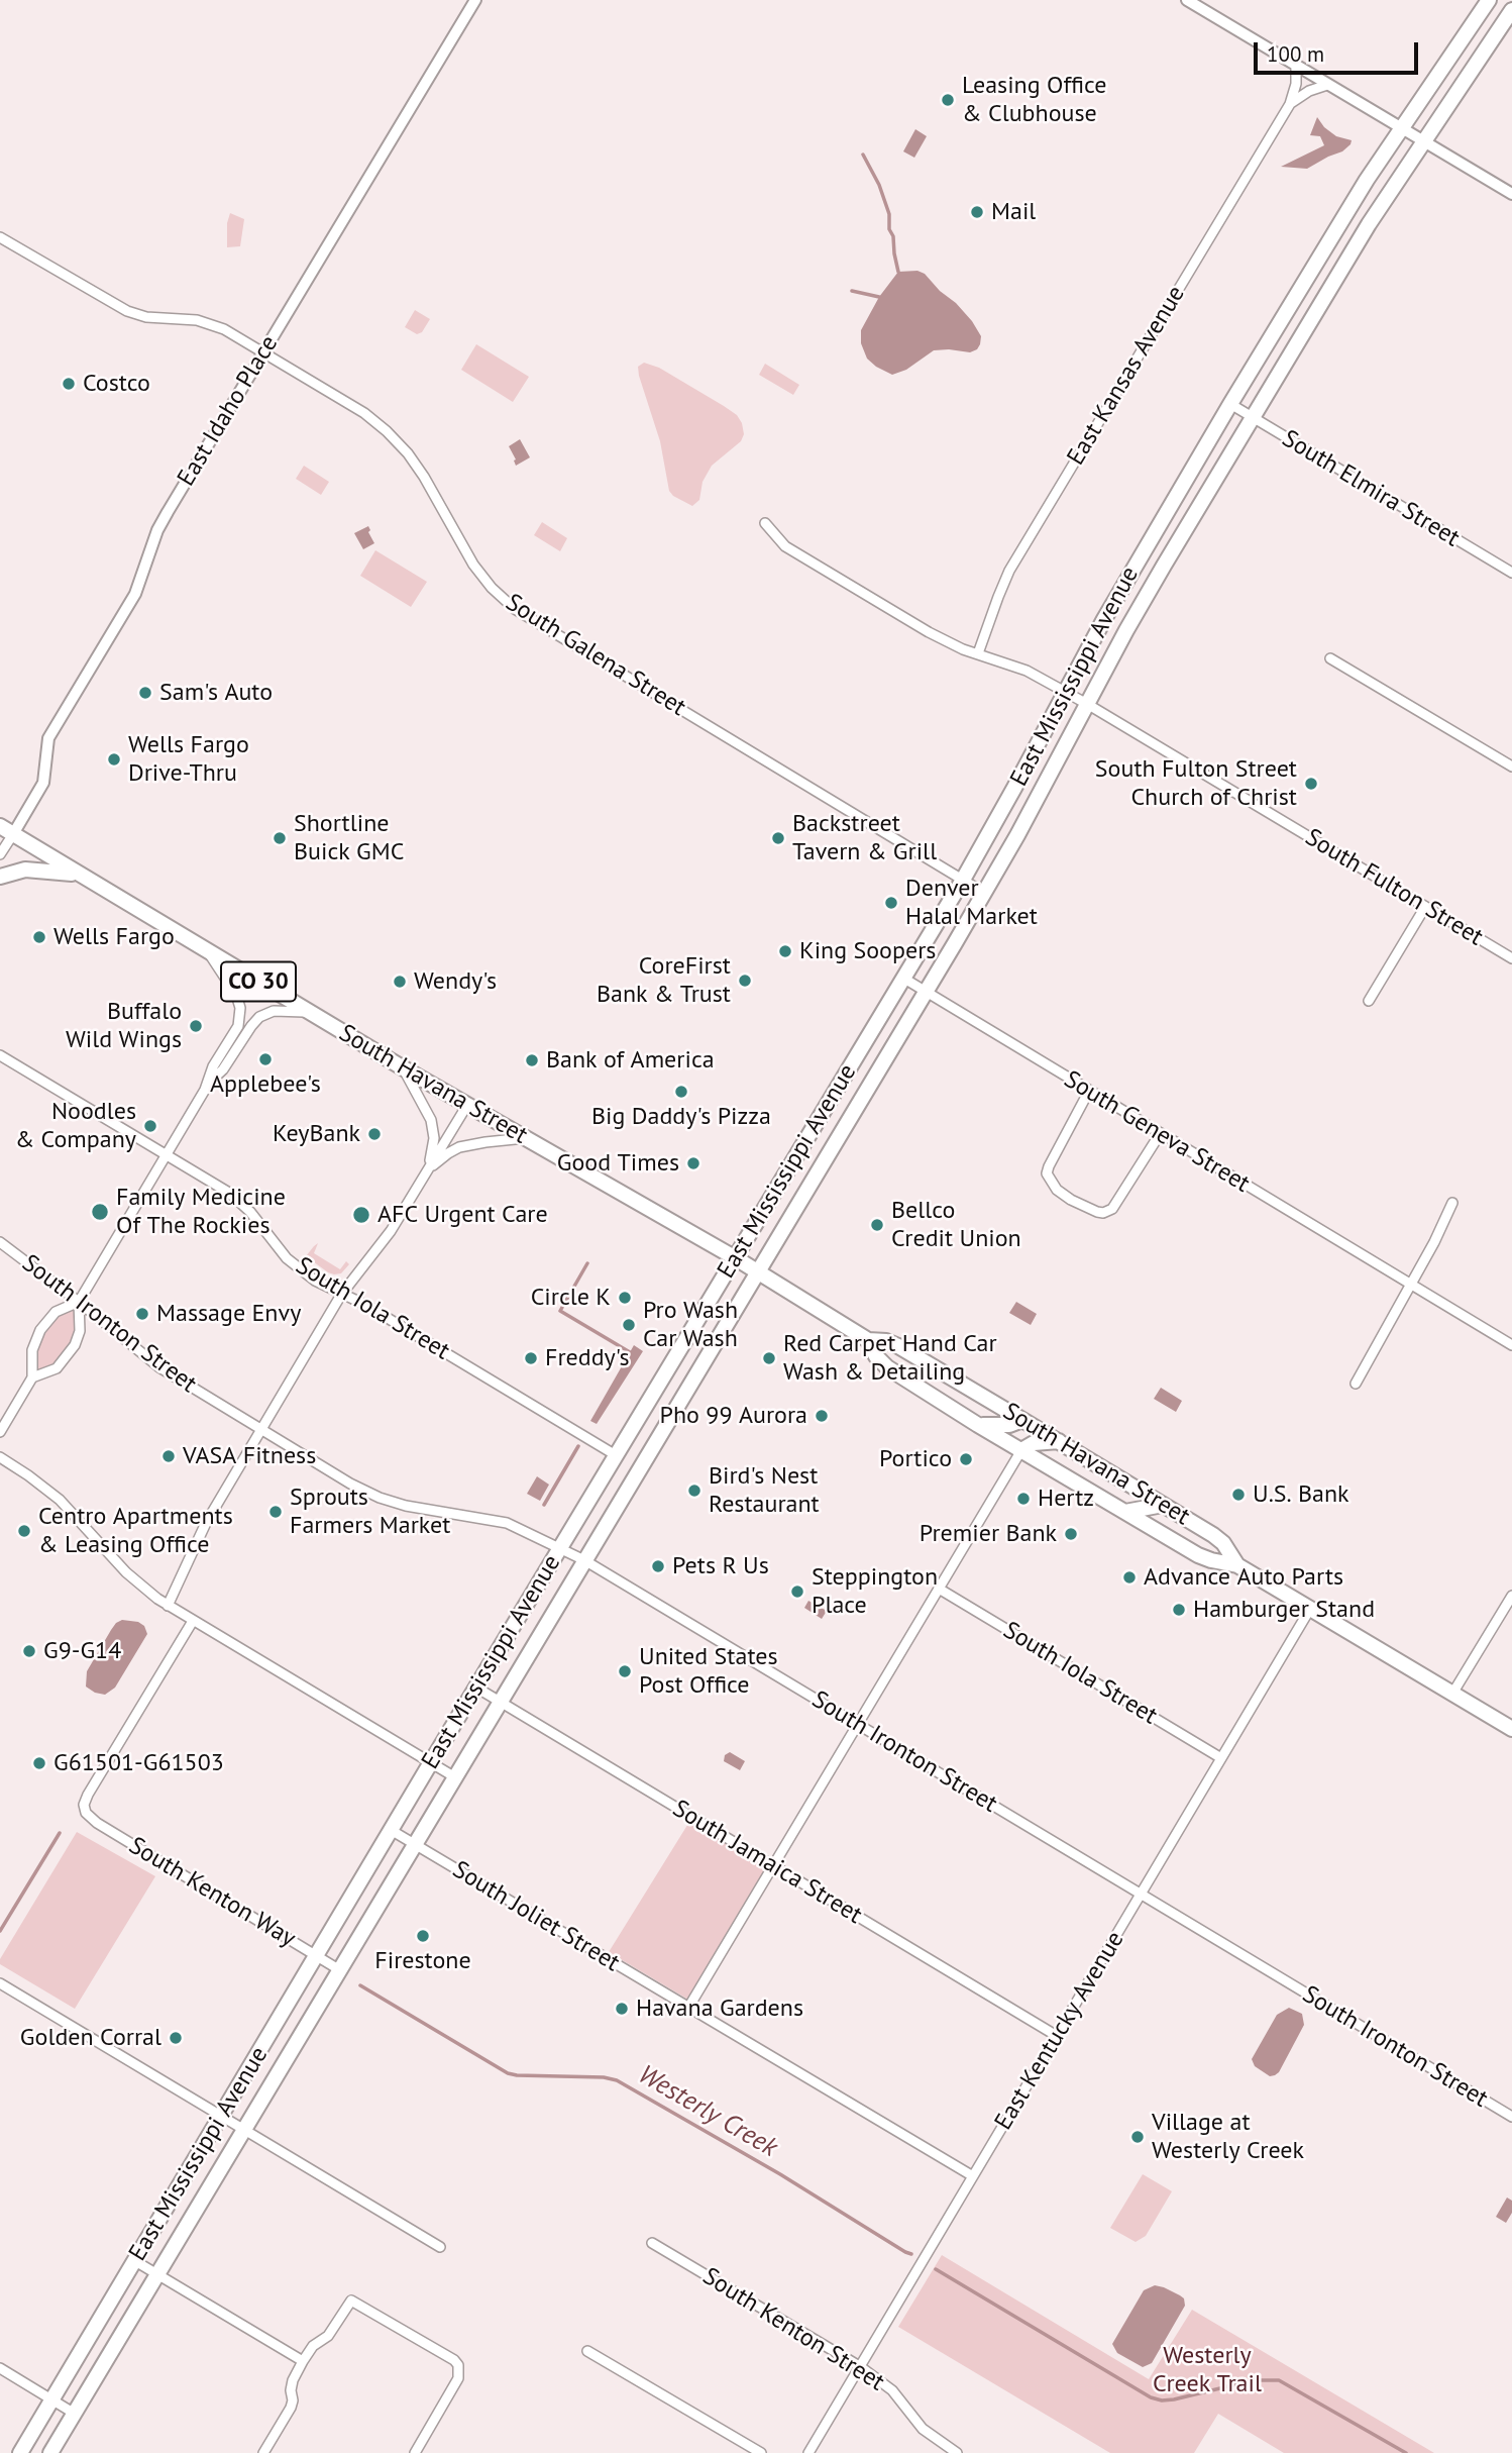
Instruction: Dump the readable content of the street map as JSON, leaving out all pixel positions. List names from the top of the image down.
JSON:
{
  "streets": {
    "main road": ["East Mississippi Avenue", "CO 30", "South Havana Street"],
    "street": [
      "East Kansas Avenue",
      "East Idaho Place",
      "South Elmira Street",
      "South Galena Street",
      "South Fulton Street",
      "South Geneva Street",
      "South Iola Street",
      "South Ironton Street",
      "South Jamaica Street",
      "South Kenton Way",
      "South Joliet Street",
      "East Kentucky Avenue",
      "South Kenton Street"
    ]
  },
  "crossings": [
    ["East Kansas Avenue", "South Fulton Street"],
    ["East Idaho Place", "South Galena Street"],
    ["East Idaho Place", "South Havana Street"],
    ["South Elmira Street", "East Mississippi Avenue"],
    ["South Galena Street", "East Mississippi Avenue"],
    ["East Mississippi Avenue", "South Fulton Street"],
    ["East Mississippi Avenue", "South Havana Street"],
    ["East Mississippi Avenue", "South Geneva Street"],
    ["East Mississippi Avenue", "South Iola Street"],
    ["East Mississippi Avenue", "South Ironton Street"],
    ["East Mississippi Avenue", "South Jamaica Street"],
    ["East Mississippi Avenue", "South Kenton Way"],
    ["East Mississippi Avenue", "South Joliet Street"],
    ["South Havana Street", "East Kentucky Avenue"],
    ["South Iola Street", "East Kentucky Avenue"],
    ["South Ironton Street", "East Kentucky Avenue"],
    ["South Jamaica Street", "East Kentucky Avenue"],
    ["South Joliet Street", "East Kentucky Avenue"],
    ["East Kentucky Avenue", "South Kenton Street"]
  ],
  "water": ["Westerly Creek"],
  "parks": ["Westerly Creek Trail"],
  "places": [
    "Leasing Office & Clubhouse",
    "Mail",
    "Costco",
    "Sam's Auto",
    "Wells Fargo Drive-Thru",
    "South Fulton Street Church of Christ",
    "Shortline Buick GMC",
    "Backstreet Tavern & Grill",
    "Denver Halal Market",
    "Wells Fargo",
    "King Soopers",
    "CoreFirst Bank & Trust",
    "Wendy's",
    "Buffalo Wild Wings",
    "Applebee's",
    "Bank of America",
    "Big Daddy's Pizza",
    "Noodles & Company",
    "KeyBank",
    "Good Times",
    "Family Medicine Of The Rockies",
    "AFC Urgent Care",
    "Bellco Credit Union",
    "Circle K",
    "Massage Envy",
    "Pro Wash Car Wash",
    "Freddy's",
    "Red Carpet Hand Car Wash & Detailing",
    "Pho 99 Aurora",
    "VASA Fitness",
    "Portico",
    "Bird's Nest Restaurant",
    "U.S. Bank",
    "Hertz",
    "Sprouts Farmers Market",
    "Centro Apartments & Leasing Office",
    "Premier Bank",
    "Pets R Us",
    "Advance Auto Parts",
    "Steppington Place",
    "Hamburger Stand",
    "G9-G14",
    "United States Post Office",
    "G61501-G61503",
    "Firestone",
    "Havana Gardens",
    "Golden Corral",
    "Village at Westerly Creek"
  ],
  "scale_bar": "100 m"
}
